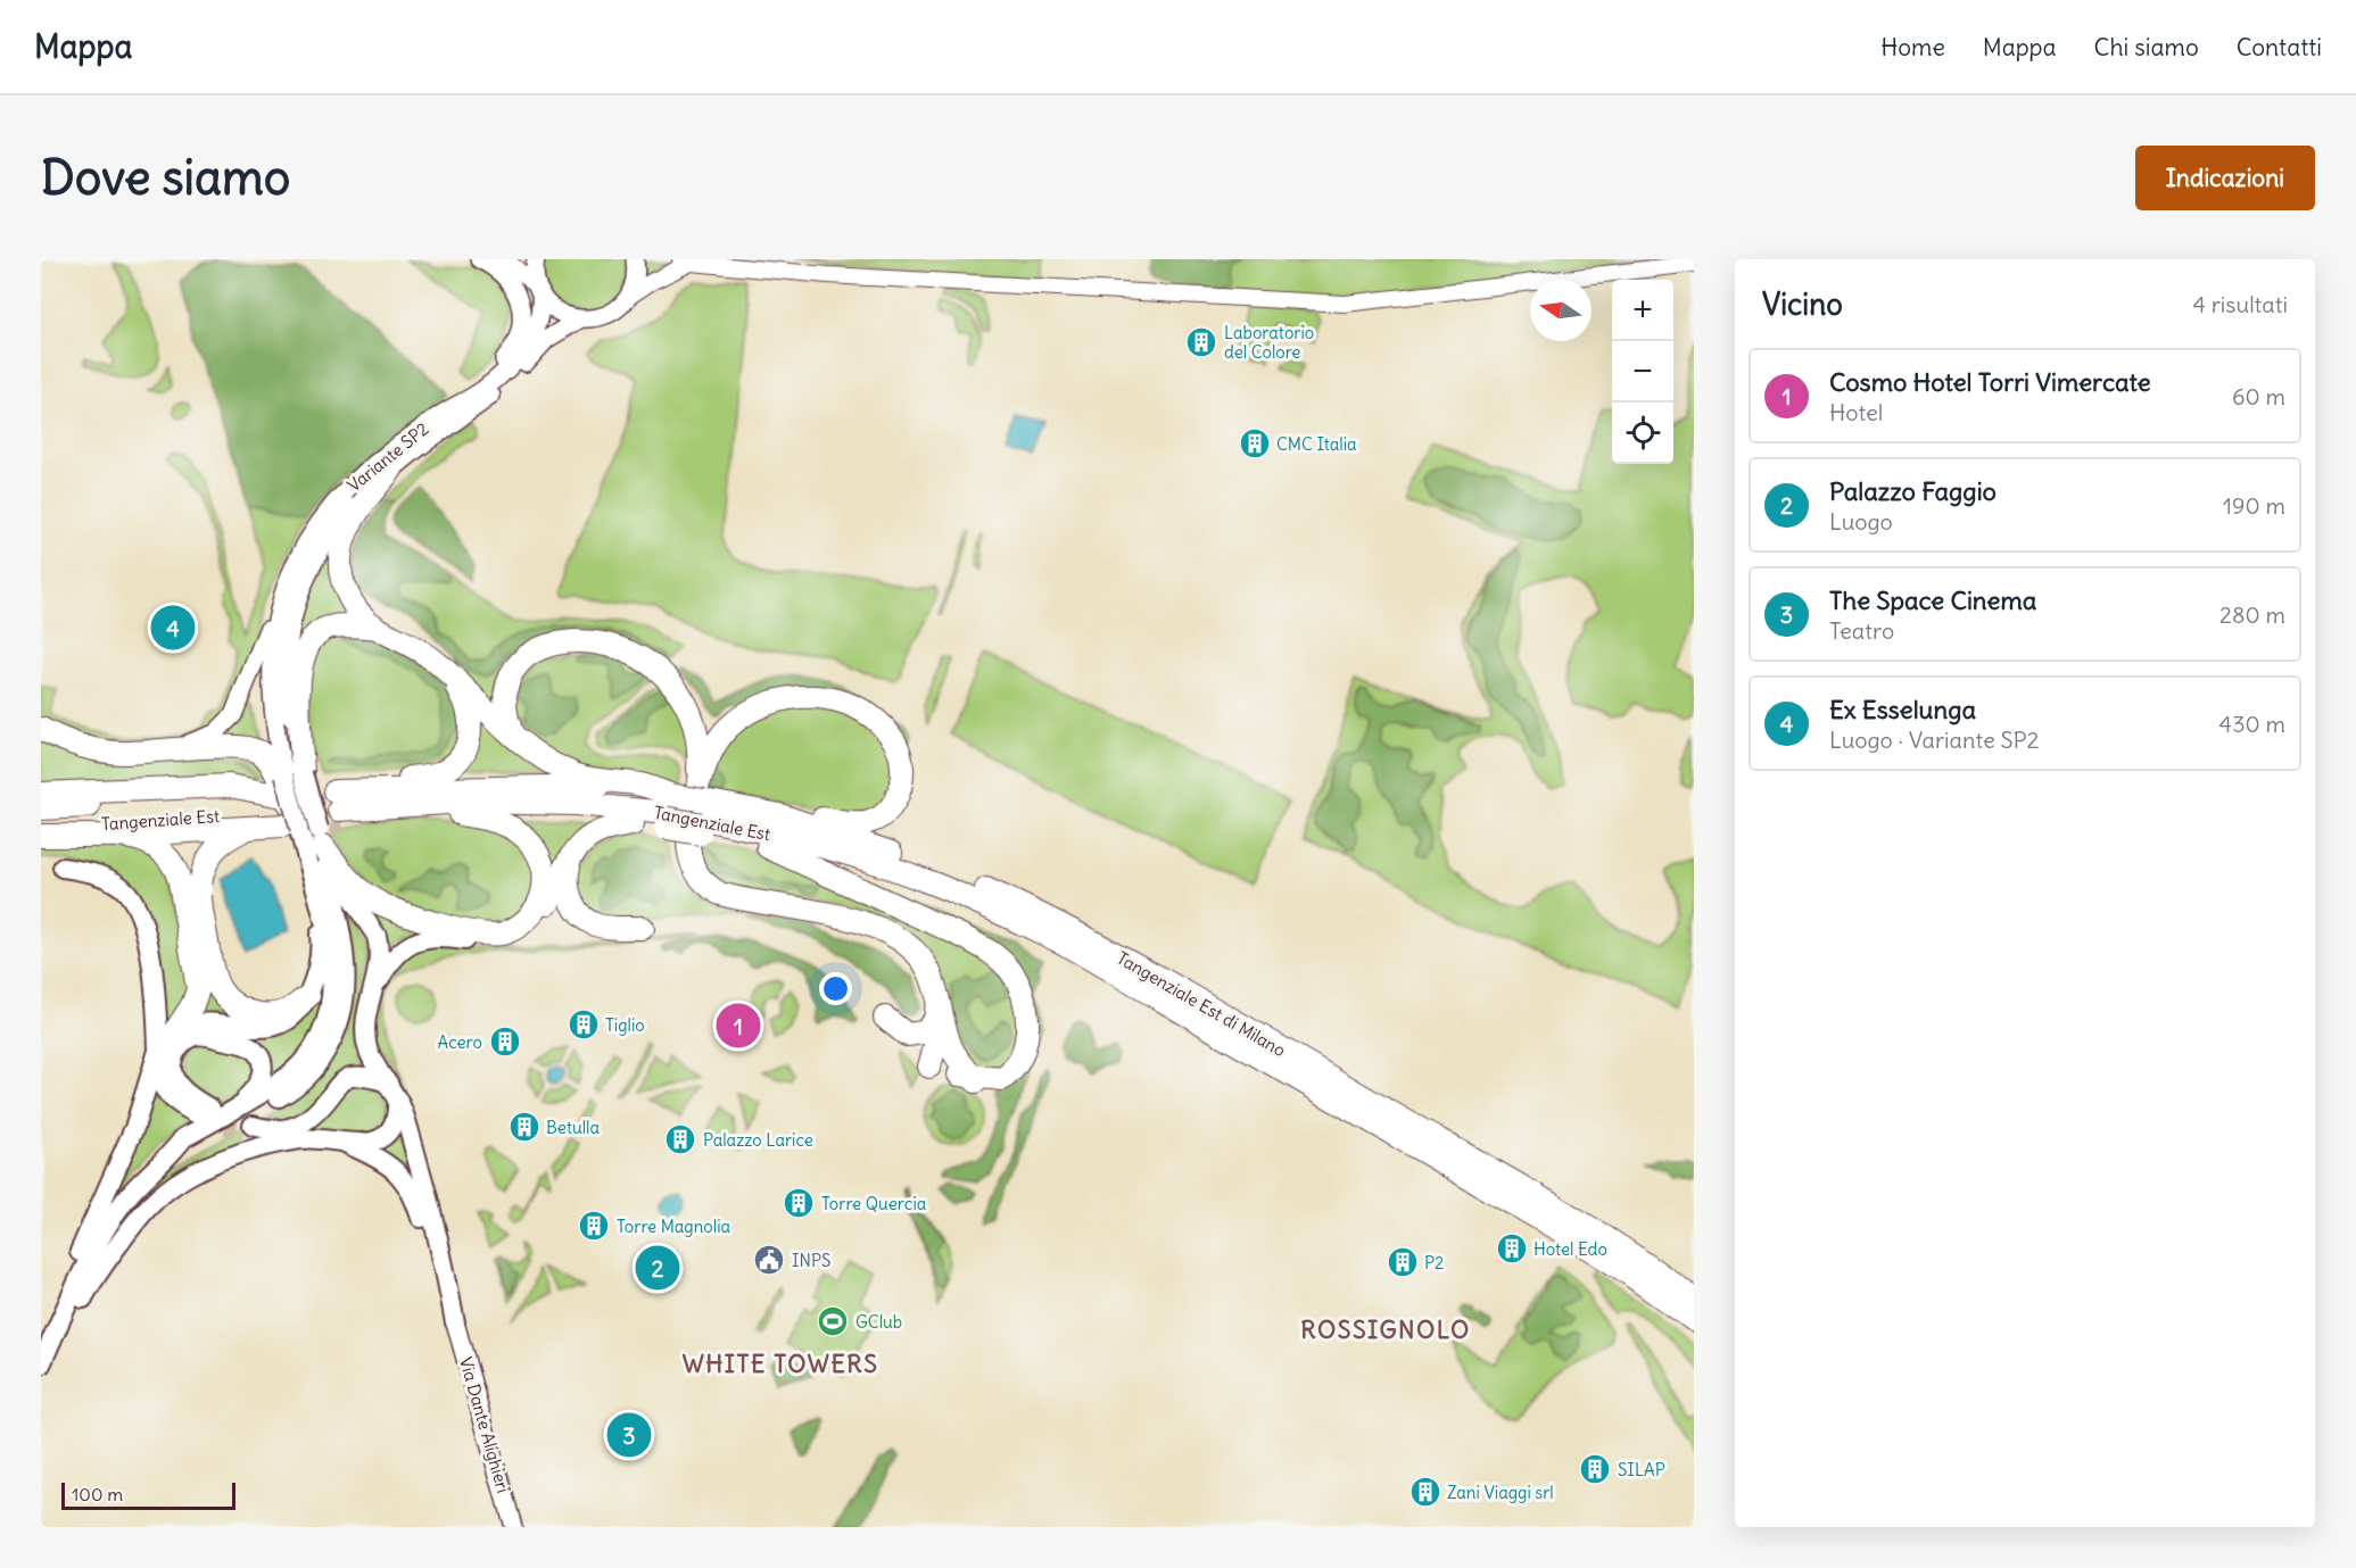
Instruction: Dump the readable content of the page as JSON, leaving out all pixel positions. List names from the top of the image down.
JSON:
{
  "streets": {
    "highway": ["Tangenziale Est", "Tangenziale Est di Milano"],
    "main road": ["Variante SP2", "Via Dante Alighieri"]
  },
  "crossings": [
    ["Variante SP2", "Tangenziale Est"],
    ["Tangenziale Est", "Tangenziale Est di Milano"]
  ],
  "districts": ["ROSSIGNOLO", "WHITE TOWERS"],
  "places": {
    "building": [
      "Laboratorio del Colore",
      "CMC Italia",
      "Tiglio",
      "Acero",
      "Betulla",
      "Palazzo Larice",
      "Torre Quercia",
      "Torre Magnolia",
      "Hotel Edo",
      "P2",
      "SILAP",
      "Zani Viaggi srl"
    ],
    "public building": ["INPS"],
    "sports": ["GClub"]
  },
  "scale_bar": "100 m",
  "north": "left",
  "page": {
    "header": "Mappa",
    "nav": [
      "Home",
      "Mappa",
      "Chi siamo",
      "Contatti"
    ],
    "buttons": "Indicazioni",
    "title": "Dove siamo",
    "heading": ["Vicino", "4 risultati"],
    "map_buttons": ["+", "−"],
    "list": [
      {
        "mark": "1",
        "name": "Cosmo Hotel Torri Vimercate",
        "note": "Hotel",
        "value": "60 m"
      },
      {
        "mark": "2",
        "name": "Palazzo Faggio",
        "note": "Luogo",
        "value": "190 m"
      },
      {
        "mark": "3",
        "name": "The Space Cinema",
        "note": "Teatro",
        "value": "280 m"
      },
      {
        "mark": "4",
        "name": "Ex Esselunga",
        "note": "Luogo · Variante SP2",
        "value": "430 m"
      }
    ],
    "pins": [
      "4",
      "1",
      "2",
      "3"
    ],
    "scale": "100 m"
  }
}
